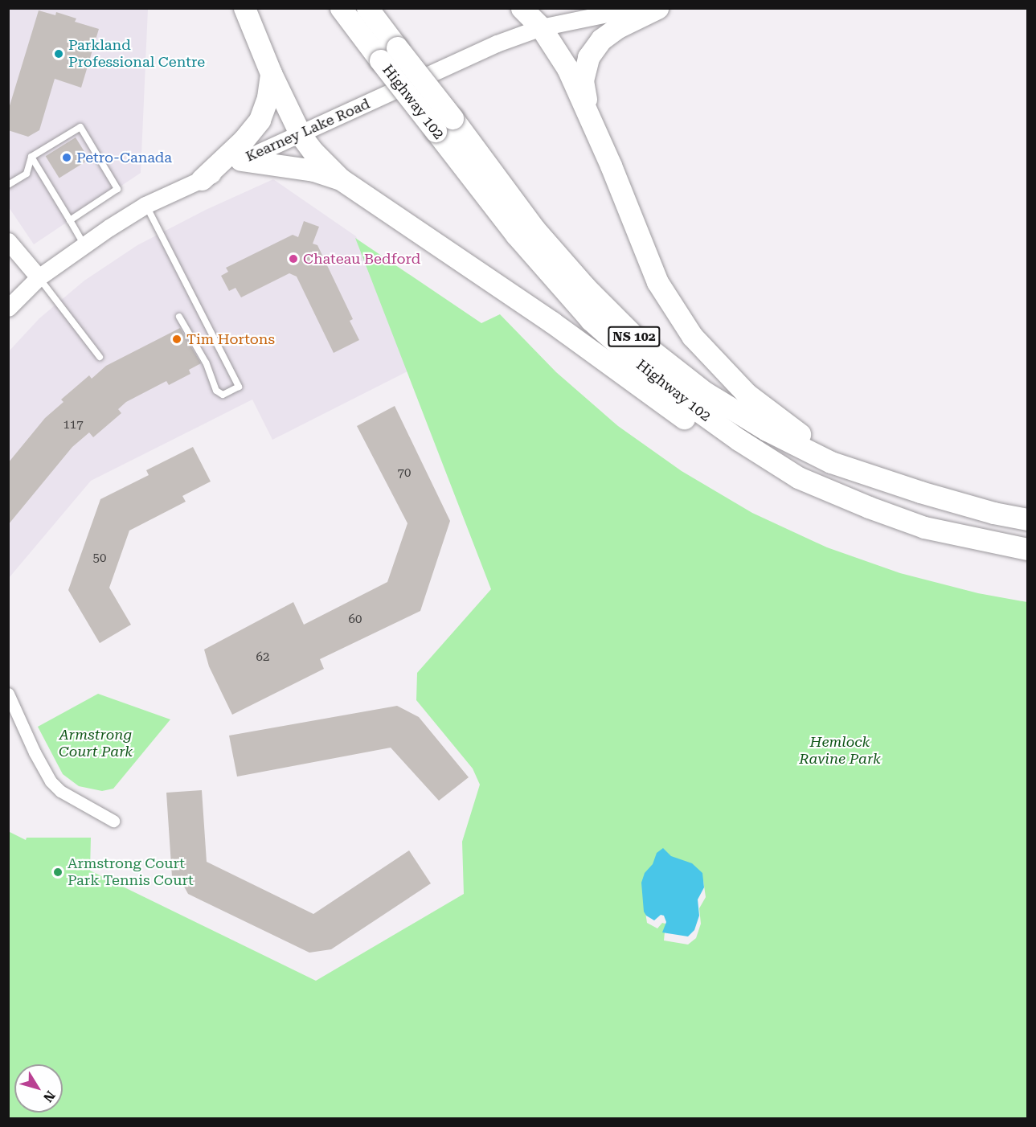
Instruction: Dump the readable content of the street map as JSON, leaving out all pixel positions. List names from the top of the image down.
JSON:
{
  "streets": {
    "highway": ["Highway 102", "NS 102"],
    "main road": ["Kearney Lake Road"]
  },
  "parks": ["Armstrong Court Park", "Hemlock Ravine Park"],
  "places": [
    "Parkland Professional Centre",
    "Petro-Canada",
    "Chateau Bedford",
    "Tim Hortons",
    "Armstrong Court Park Tennis Court"
  ],
  "house_numbers": [
    "117",
    "70",
    "50",
    "60",
    "62"
  ],
  "north": "bottom right"
}
